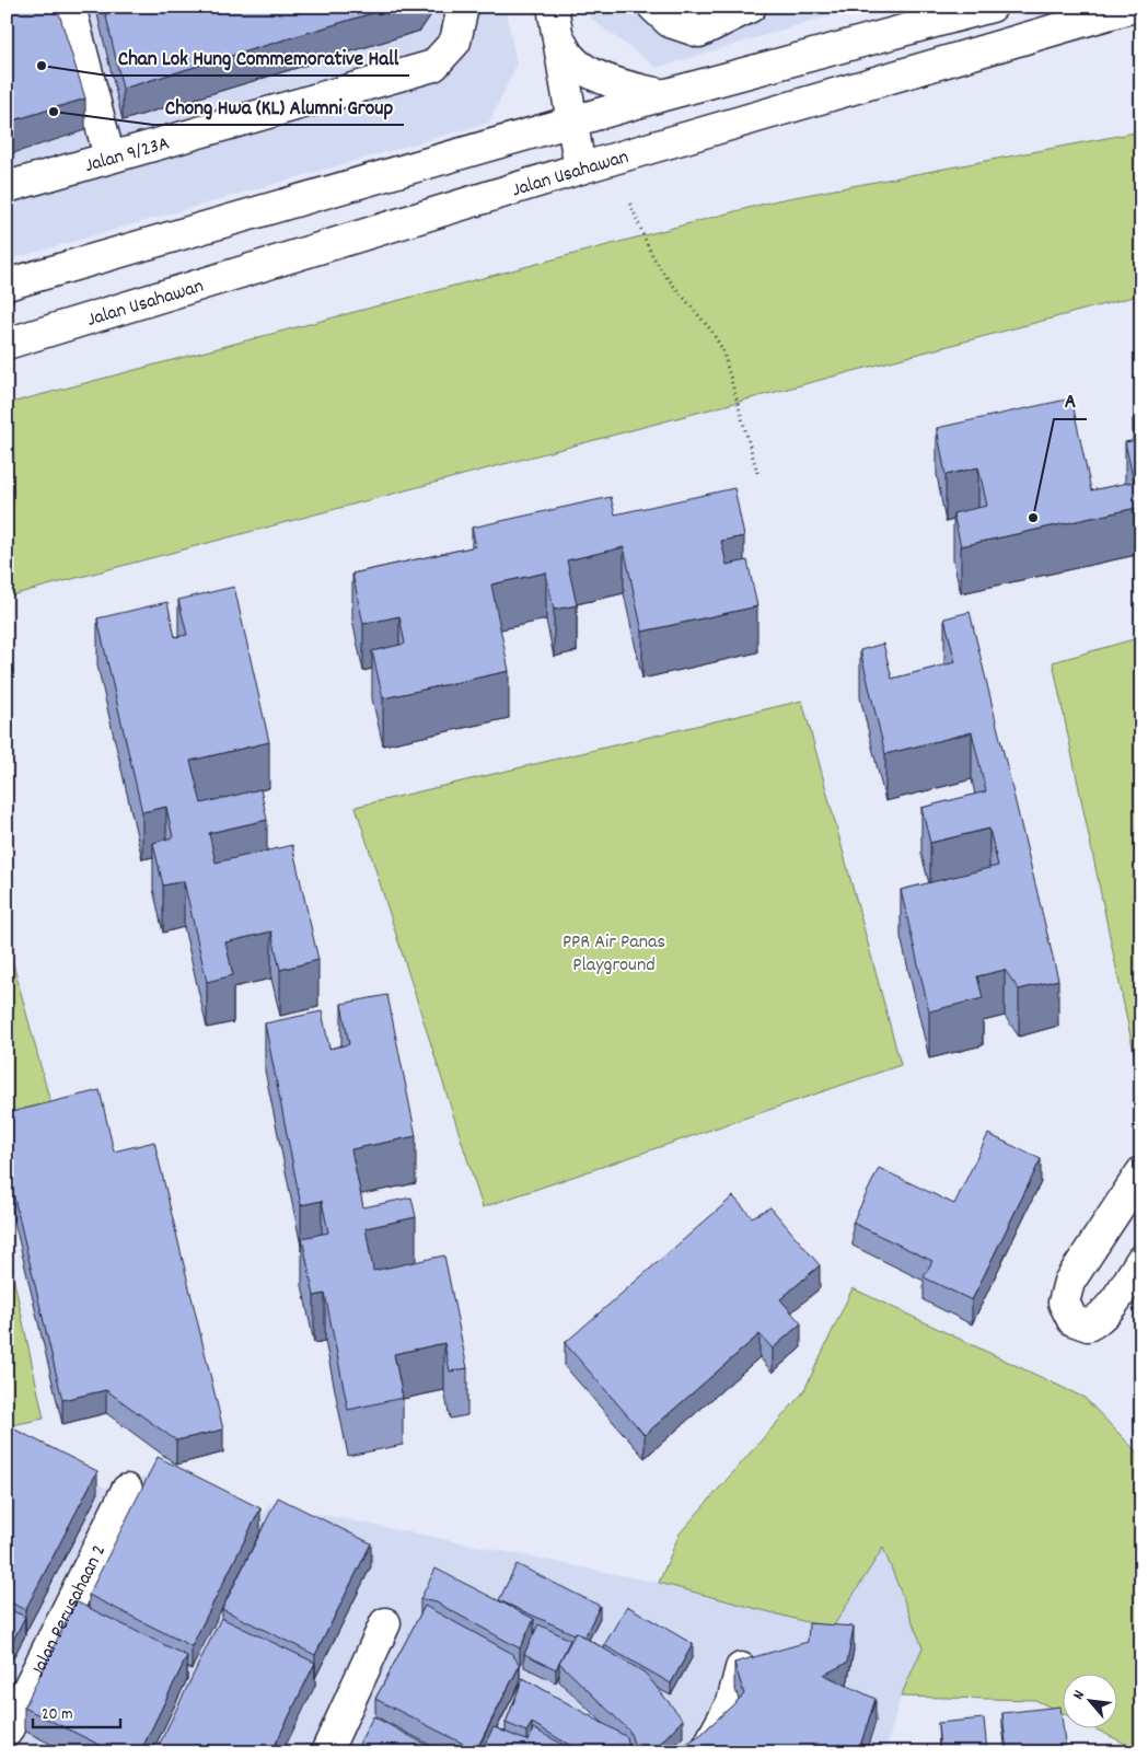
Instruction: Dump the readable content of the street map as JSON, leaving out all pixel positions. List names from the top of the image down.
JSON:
{
  "streets": {
    "street": ["Jalan 9/23A", "Jalan Usahawan", "Jalan Perusahaan 2"]
  },
  "parks": ["PPR Air Panas Playground"],
  "places": ["Chan Lok Hung Commemorative Hall", "Chong Hwa (KL) Alumni Group", "A"],
  "scale_bar": "20 m",
  "north": "top left"
}
